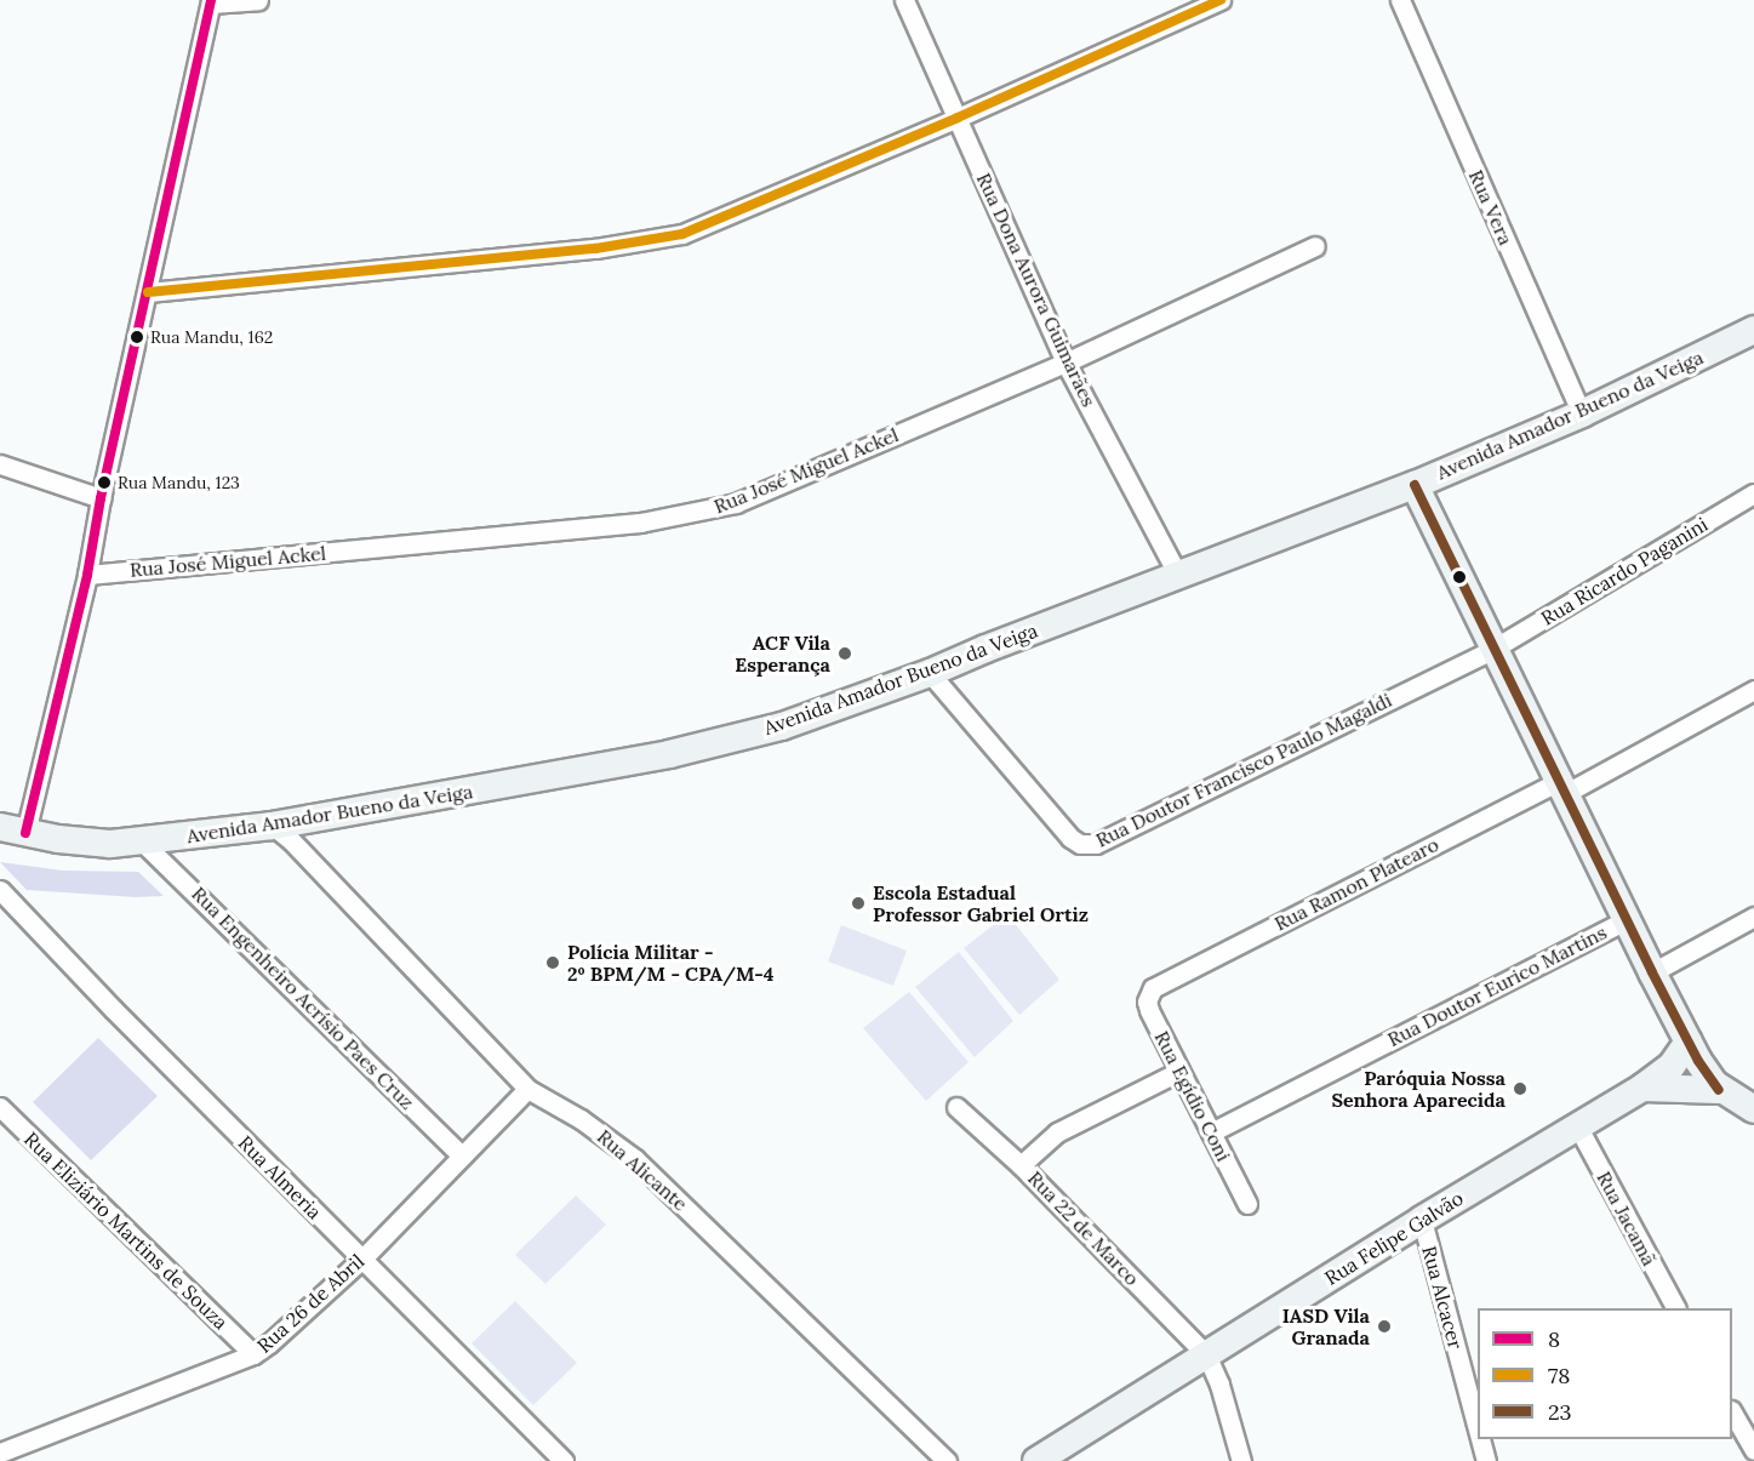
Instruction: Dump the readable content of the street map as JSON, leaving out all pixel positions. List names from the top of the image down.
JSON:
{
  "streets": {
    "main road": ["Avenida Amador Bueno da Veiga", "Rua Felipe Galvão"],
    "street": [
      "Rua Vera",
      "Rua Dona Aurora Guimarães",
      "Rua José Miguel Ackel",
      "Rua Ricardo Paganini",
      "Rua Doutor Francisco Paulo Magaldi",
      "Rua Ramon Platearo",
      "Rua Doutor Eurico Martins",
      "Rua Engenheiro Acrísio Paes Cruz",
      "Rua Egídio Coni",
      "Rua Alicante",
      "Rua Almeria",
      "Rua Jacamã",
      "Rua 22 de Marco",
      "Rua Eliziário Martins de Souza",
      "Rua Alcacer",
      "Rua 26 de Abril"
    ]
  },
  "crossings": [
    ["Rua Vera", "Avenida Amador Bueno da Veiga"],
    ["Rua Dona Aurora Guimarães", "Avenida Amador Bueno da Veiga"],
    ["Rua Dona Aurora Guimarães", "Rua José Miguel Ackel"],
    ["Avenida Amador Bueno da Veiga", "Rua Doutor Francisco Paulo Magaldi"],
    ["Avenida Amador Bueno da Veiga", "Rua Engenheiro Acrísio Paes Cruz"],
    ["Avenida Amador Bueno da Veiga", "Rua Alicante"],
    ["Rua Ricardo Paganini", "Rua Doutor Francisco Paulo Magaldi"],
    ["Rua Ramon Platearo", "Rua Egídio Coni"],
    ["Rua Doutor Eurico Martins", "Rua Egídio Coni"],
    ["Rua Engenheiro Acrísio Paes Cruz", "Rua 26 de Abril"],
    ["Rua Alicante", "Rua 26 de Abril"],
    ["Rua Almeria", "Rua 26 de Abril"],
    ["Rua Jacamã", "Rua Felipe Galvão"],
    ["Rua 22 de Marco", "Rua Felipe Galvão"],
    ["Rua Eliziário Martins de Souza", "Rua 26 de Abril"],
    ["Rua Felipe Galvão", "Rua Alcacer"]
  ],
  "places": [
    "Rua Mandu, 162",
    "Rua Mandu, 123",
    "ACF Vila Esperança",
    "Escola Estadual Professor Gabriel Ortiz",
    "Polícia Militar - 2º BPM/M - CPA/M-4",
    "Paróquia Nossa Senhora Aparecida",
    "IASD Vila Granada"
  ],
  "lines": ["transit line 8", "transit line 78", "transit line 23"],
  "legend": ["8", "78", "23"]
}
